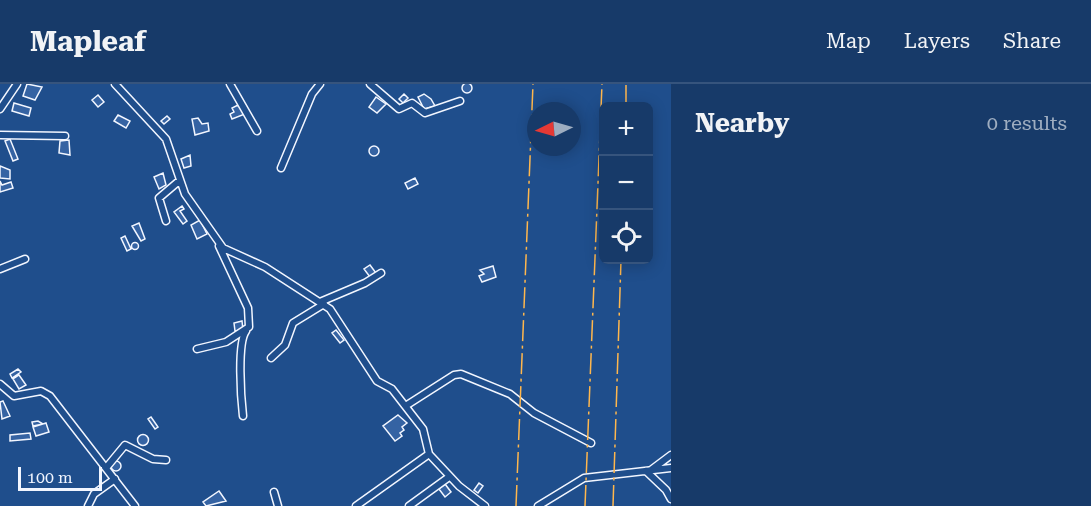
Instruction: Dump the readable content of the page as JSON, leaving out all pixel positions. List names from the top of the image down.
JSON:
{
  "scale_bar": "100 m",
  "north": "left",
  "page": {
    "header": "Mapleaf",
    "nav": ["Map", "Layers", "Share"],
    "heading": ["Nearby", "0 results"],
    "map_buttons": ["+", "−"],
    "scale": "100 m"
  }
}
